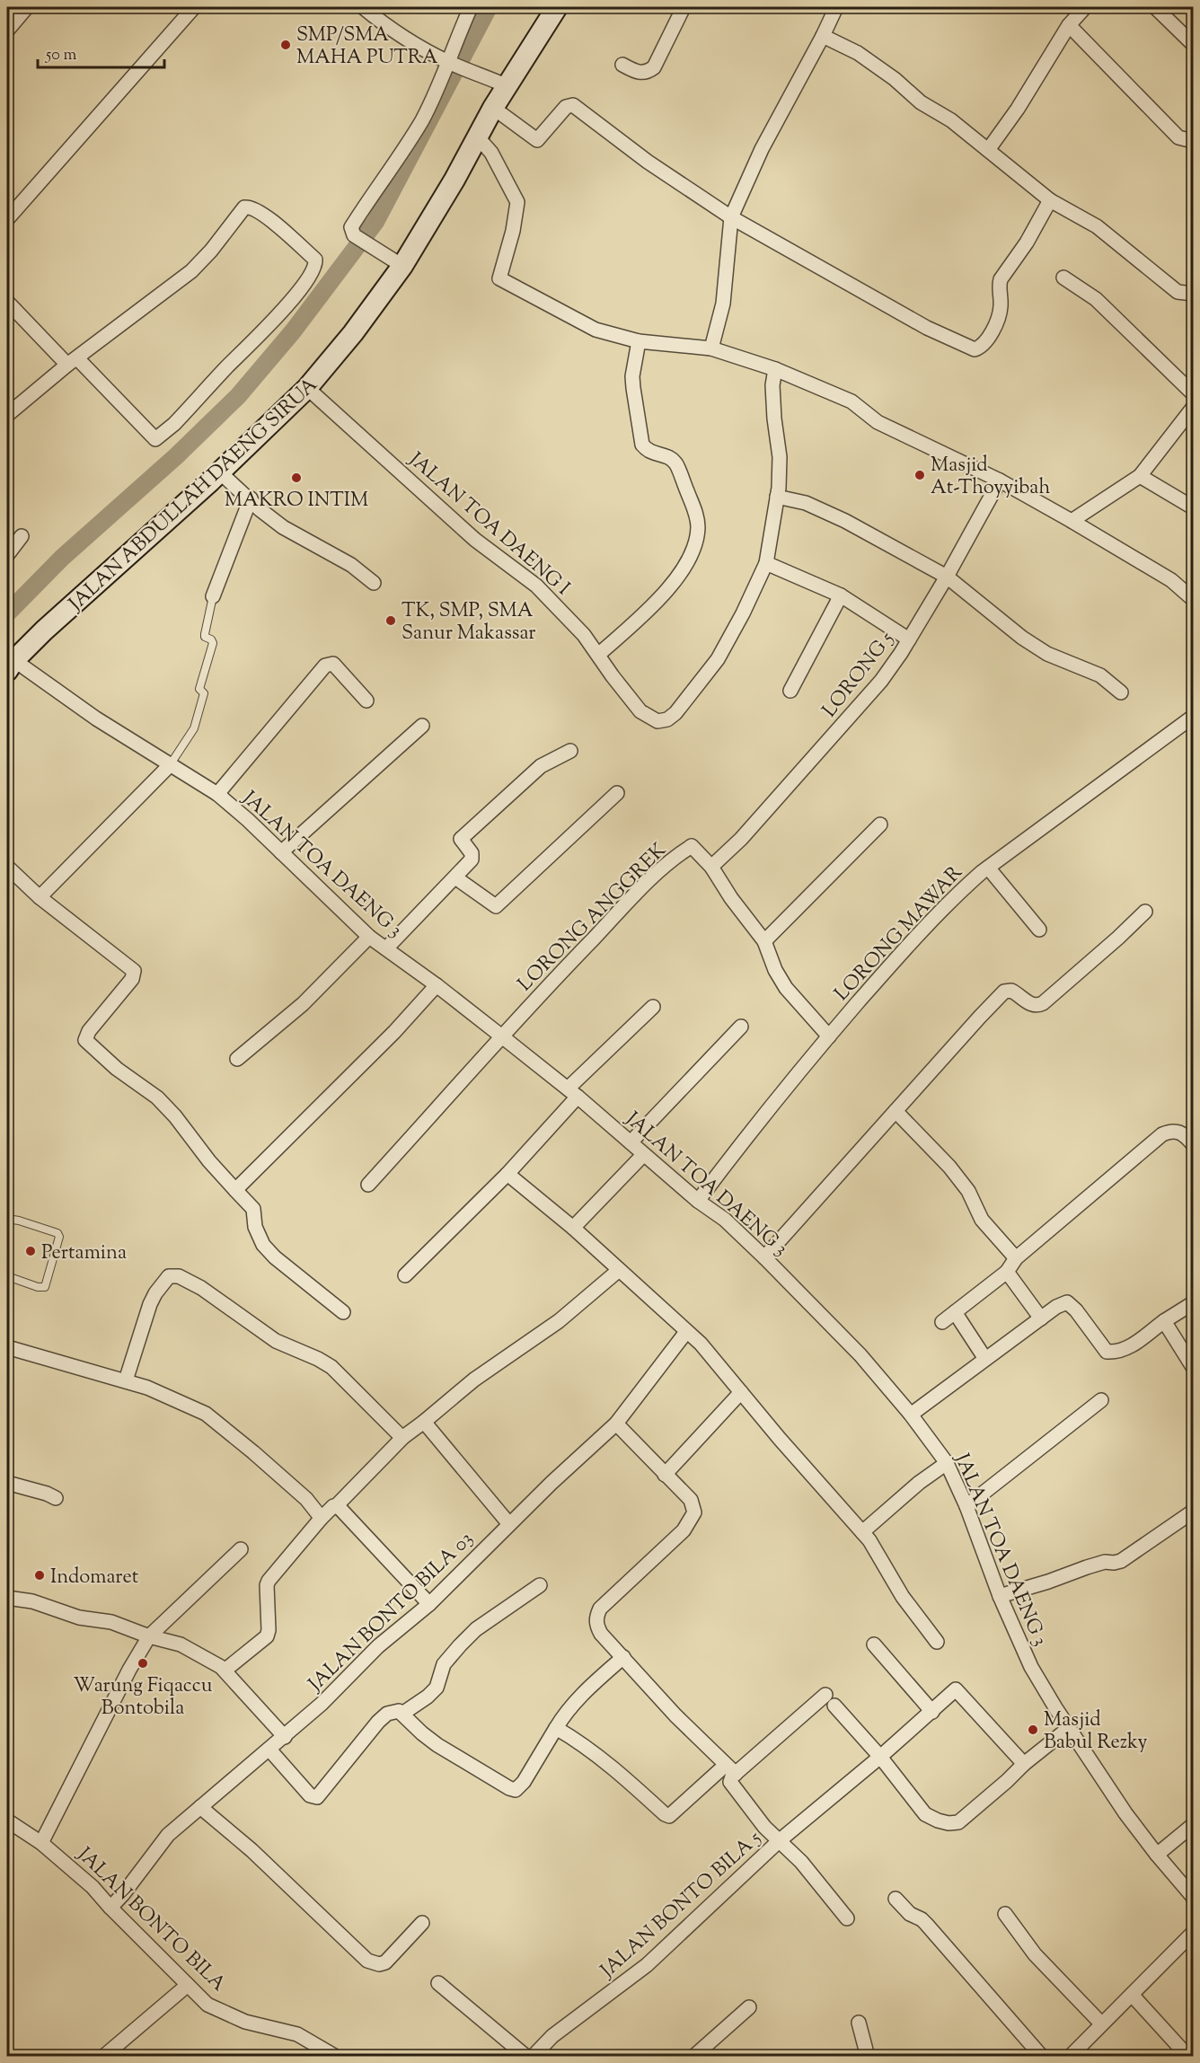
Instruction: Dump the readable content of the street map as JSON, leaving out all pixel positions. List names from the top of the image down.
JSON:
{
  "streets": {
    "main road": ["JALAN ABDULLAH DAENG SIRUA"],
    "street": [
      "JALAN TOA DAENG I",
      "LORONG 5",
      "JALAN TOA DAENG 3",
      "LORONG ANGGREK",
      "LORONG MAWAR",
      "JALAN BONTO BILA 03",
      "JALAN BONTO BILA 5",
      "JALAN BONTO BILA"
    ]
  },
  "crossings": [
    ["JALAN ABDULLAH DAENG SIRUA", "JALAN TOA DAENG I"],
    ["JALAN ABDULLAH DAENG SIRUA", "JALAN TOA DAENG 3"],
    ["LORONG 5", "LORONG ANGGREK"],
    ["JALAN TOA DAENG 3", "LORONG ANGGREK"],
    ["JALAN TOA DAENG 3", "LORONG MAWAR"],
    ["JALAN BONTO BILA 03", "JALAN BONTO BILA"]
  ],
  "places": [
    "SMP/SMA MAHA PUTRA",
    "Masjid At-Thoyyibah",
    "MAKRO INTIM",
    "TK, SMP, SMA Sanur Makassar",
    "Pertamina",
    "Indomaret",
    "Warung Fiqaccu Bontobila",
    "Masjid Babul Rezky"
  ],
  "scale_bar": "50 m"
}
